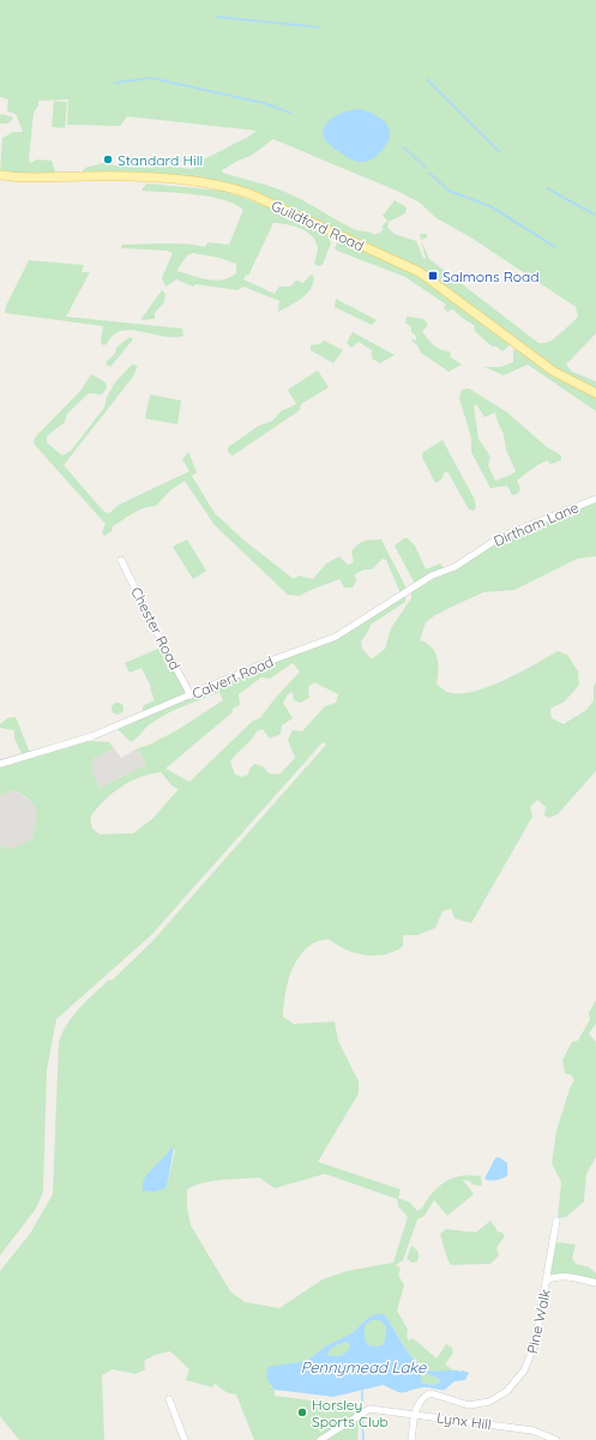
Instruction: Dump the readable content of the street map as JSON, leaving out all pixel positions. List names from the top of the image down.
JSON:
{
  "streets": {
    "main road": ["Guildford Road"],
    "street": [
      "Dirtham Lane",
      "Chester Road",
      "Calvert Road",
      "Pine Walk",
      "Lynx Hill"
    ]
  },
  "crossings": [
    ["Dirtham Lane", "Calvert Road"],
    ["Chester Road", "Calvert Road"],
    ["Pine Walk", "Lynx Hill"]
  ],
  "water": ["Pennymead Lake"],
  "places": {
    "other": ["Standard Hill", "Horsley Sports Club"],
    "transit": ["Salmons Road"]
  }
}
